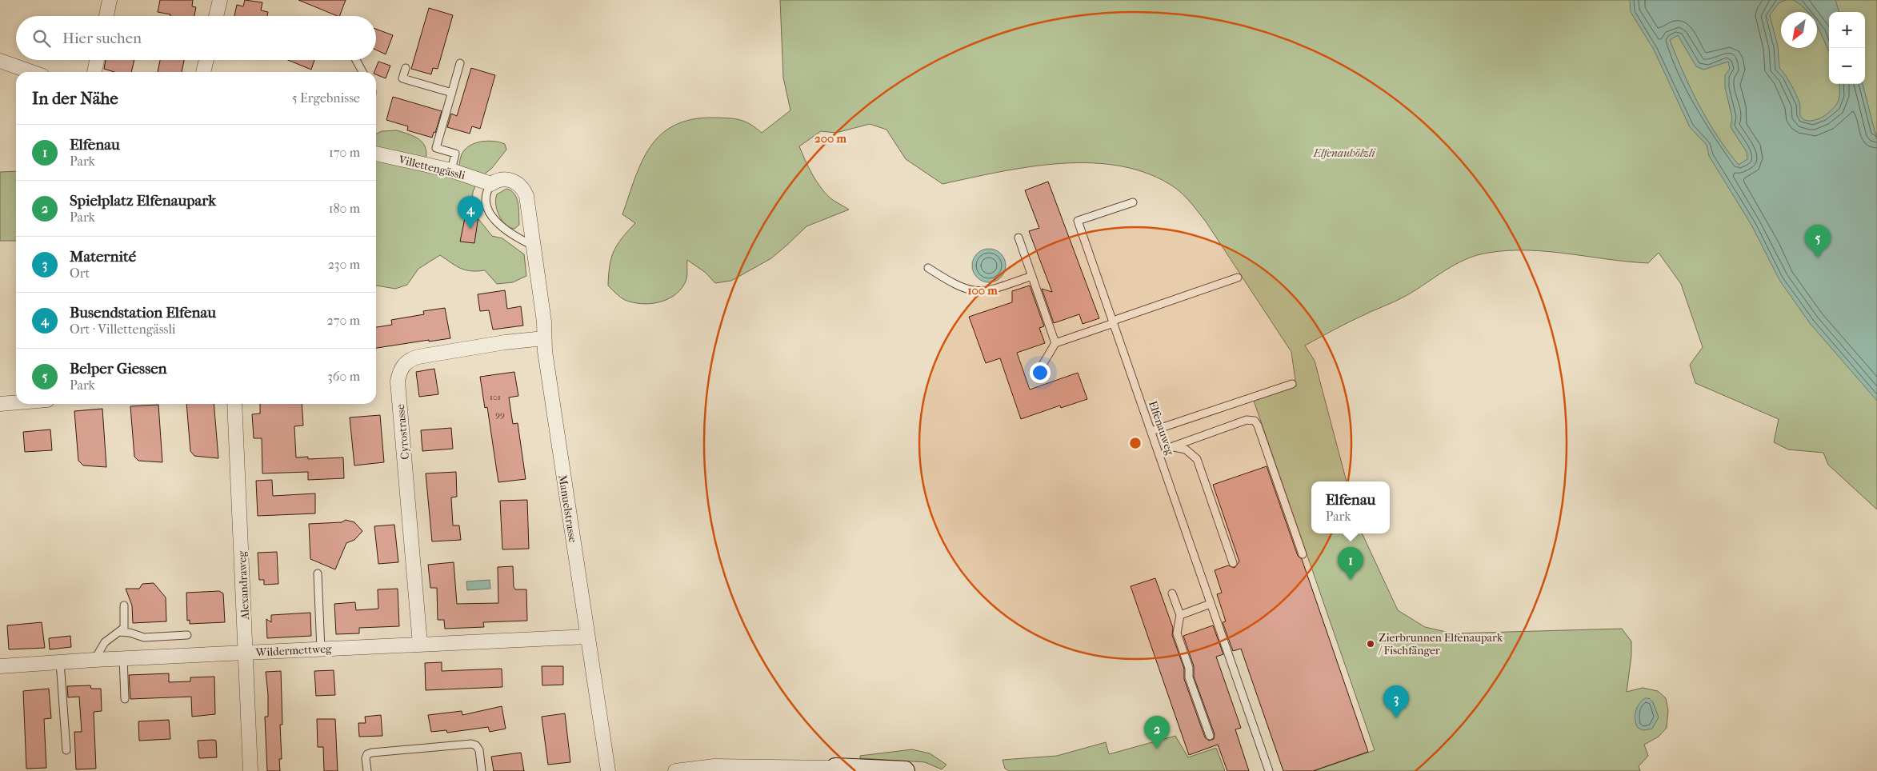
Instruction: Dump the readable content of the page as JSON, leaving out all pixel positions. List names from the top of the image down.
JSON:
{
  "streets": {
    "street": [
      "Villettengässli",
      "Cyrostrasse",
      "Manuelstrasse",
      "Alexandraweg",
      "Wildermettweg"
    ],
    "lane": ["Elfenauweg"]
  },
  "crossings": [
    ["Villettengässli", "Manuelstrasse"],
    ["Cyrostrasse", "Manuelstrasse"],
    ["Cyrostrasse", "Wildermettweg"],
    ["Manuelstrasse", "Wildermettweg"],
    ["Alexandraweg", "Wildermettweg"]
  ],
  "parks": ["Elfenauhölzli"],
  "places": ["Zierbrunnen Elfenaupark / Fischfänger"],
  "house_numbers": ["101", "99"],
  "north": "bottom left",
  "page": {
    "map_buttons": ["+", "−"],
    "search": "Hier suchen",
    "heading": ["In der Nähe", "5 Ergebnisse"],
    "list": [
      {
        "mark": "1",
        "name": "Elfenau",
        "note": "Park",
        "value": "170 m"
      },
      {
        "mark": "2",
        "name": "Spielplatz Elfenaupark",
        "note": "Park",
        "value": "180 m"
      },
      {
        "mark": "3",
        "name": "Maternité",
        "note": "Ort",
        "value": "230 m"
      },
      {
        "mark": "4",
        "name": "Busendstation Elfenau",
        "note": "Ort · Villettengässli",
        "value": "270 m"
      },
      {
        "mark": "5",
        "name": "Belper Giessen",
        "note": "Park",
        "value": "360 m"
      }
    ],
    "pins": [
      "4",
      "5",
      "1",
      "3",
      "2"
    ],
    "popup": ["Elfenau", "Park"]
  },
  "rings": ["200 m", "100 m"]
}
